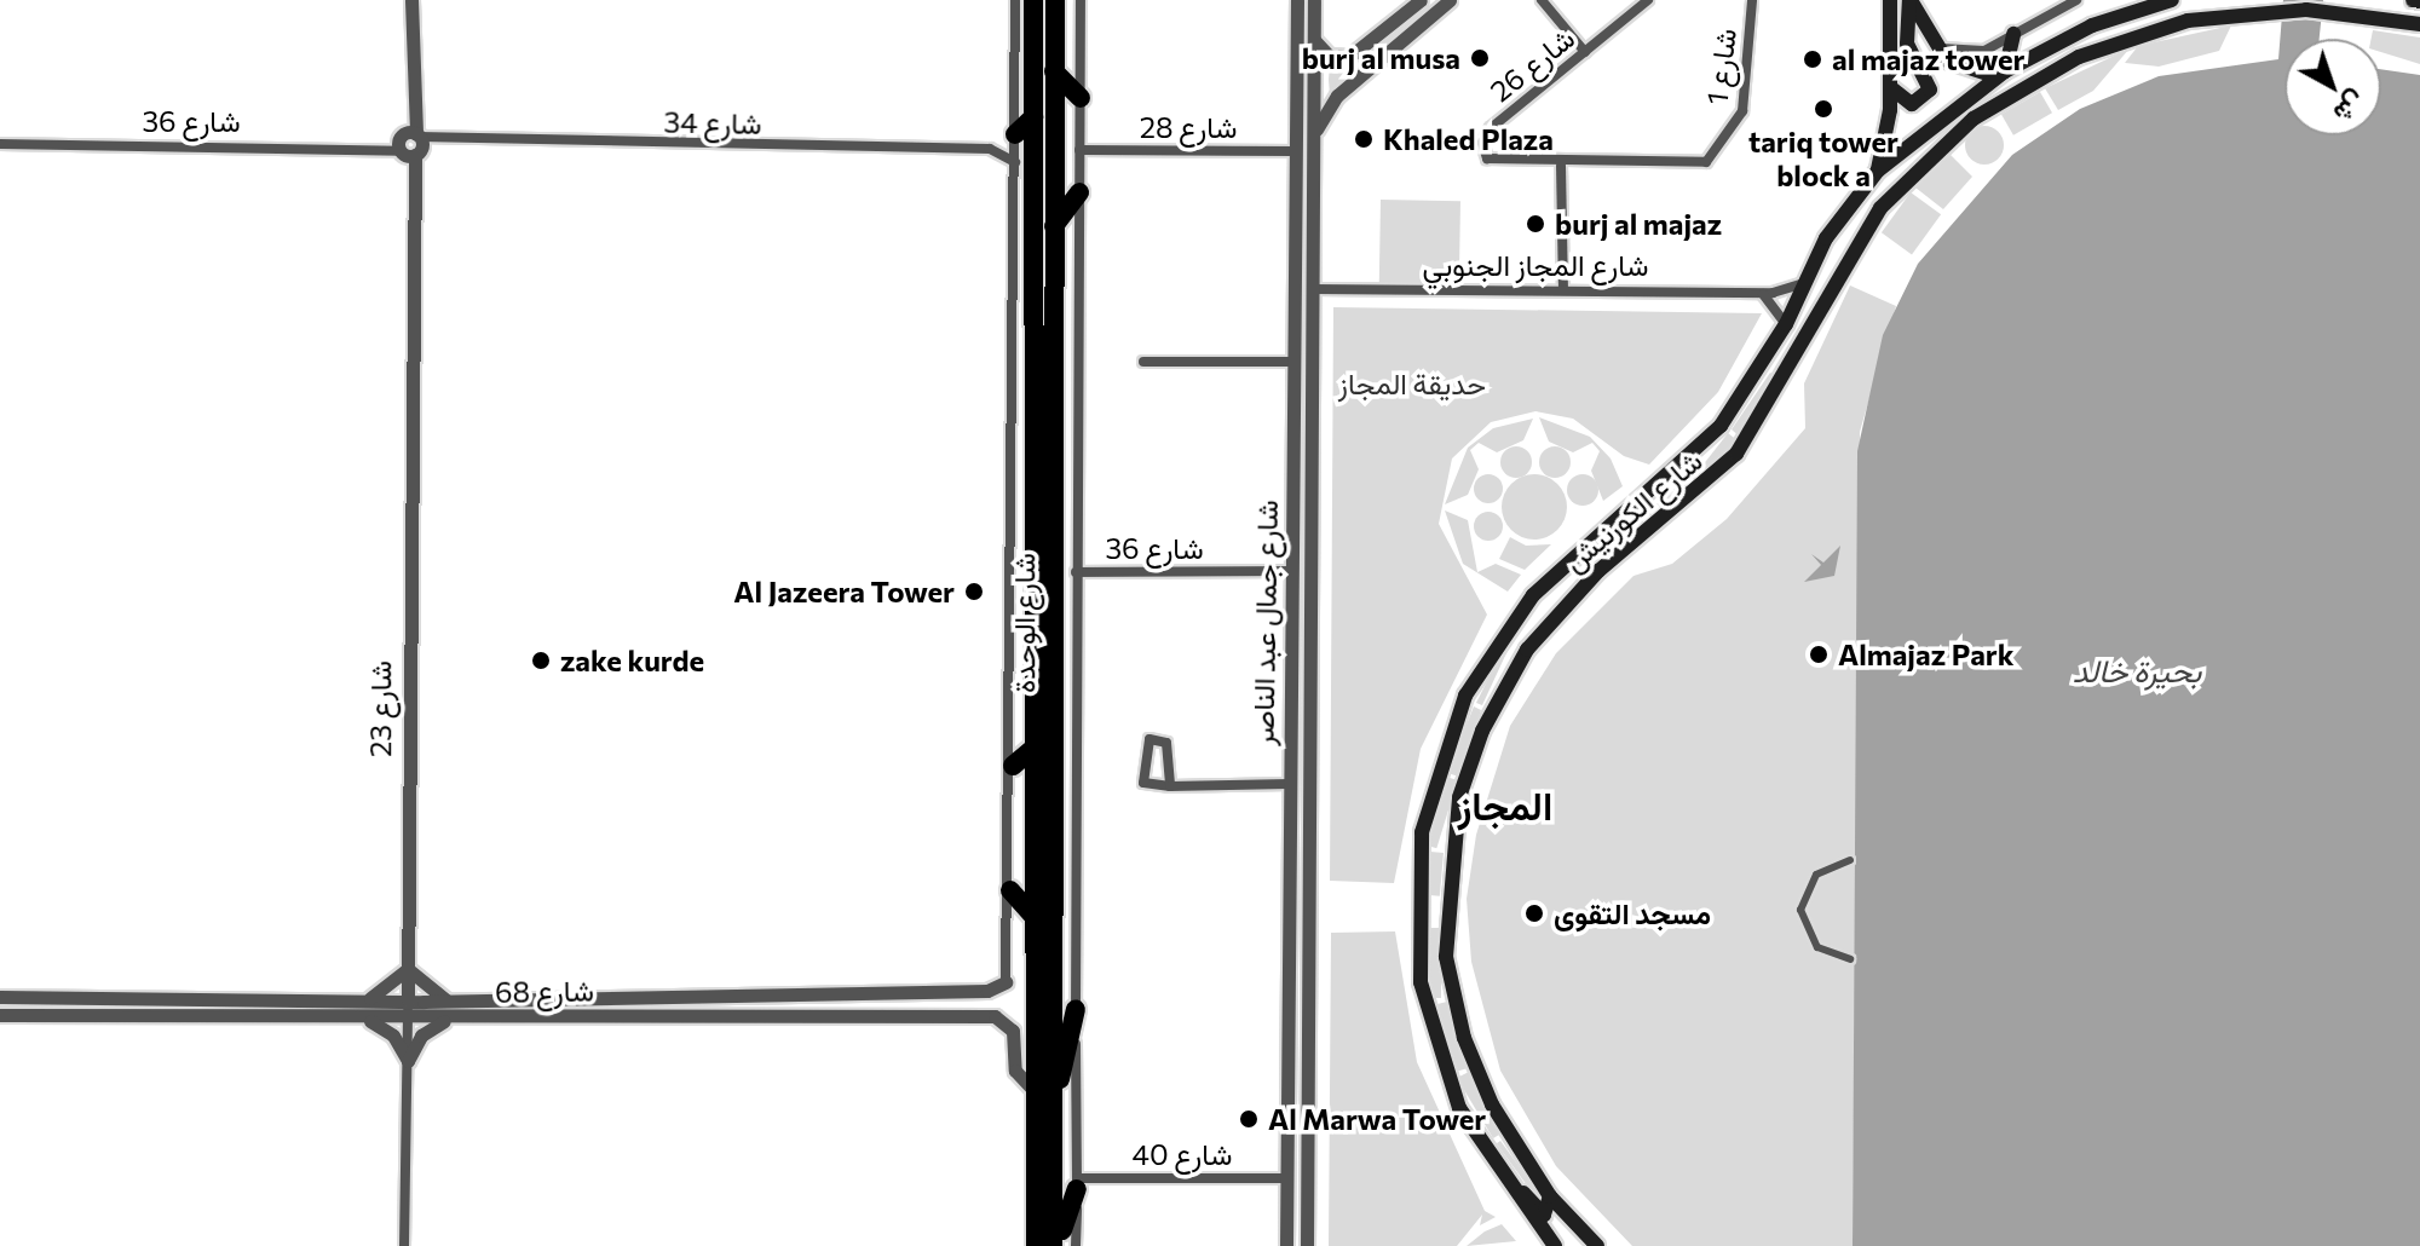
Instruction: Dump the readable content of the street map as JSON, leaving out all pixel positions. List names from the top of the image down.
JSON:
{
  "streets": {
    "highway": ["شارع الوحدة"],
    "main road": ["شارع الكورنيش"],
    "street": [
      "شارع 26",
      "شارع 1",
      "شارع 36",
      "شارع 34",
      "شارع 28",
      "شارع المجاز الجنوبي",
      "شارع جمال عبد الناصر",
      "شارع 23",
      "شارع 68",
      "شارع 40"
    ]
  },
  "crossings": [
    ["شارع 26", "شارع 1"],
    ["شارع 36", "شارع 34"],
    ["شارع 36", "شارع جمال عبد الناصر"],
    ["شارع 36", "شارع 23"],
    ["شارع 34", "شارع 23"],
    ["شارع 28", "شارع جمال عبد الناصر"],
    ["شارع المجاز الجنوبي", "شارع الكورنيش"],
    ["شارع المجاز الجنوبي", "شارع جمال عبد الناصر"],
    ["شارع الوحدة", "شارع 68"],
    ["شارع جمال عبد الناصر", "شارع 40"],
    ["شارع 23", "شارع 68"]
  ],
  "districts": ["المجاز"],
  "water": ["بحيرة خالد"],
  "parks": ["حديقة المجاز"],
  "places": [
    "burj al musa",
    "al majaz tower",
    "tariq tower block a",
    "Khaled Plaza",
    "burj al majaz",
    "Al Jazeera Tower",
    "Almajaz Park",
    "zake kurde",
    "مسجد التقوى",
    "Al Marwa Tower"
  ],
  "north": "bottom right"
}
